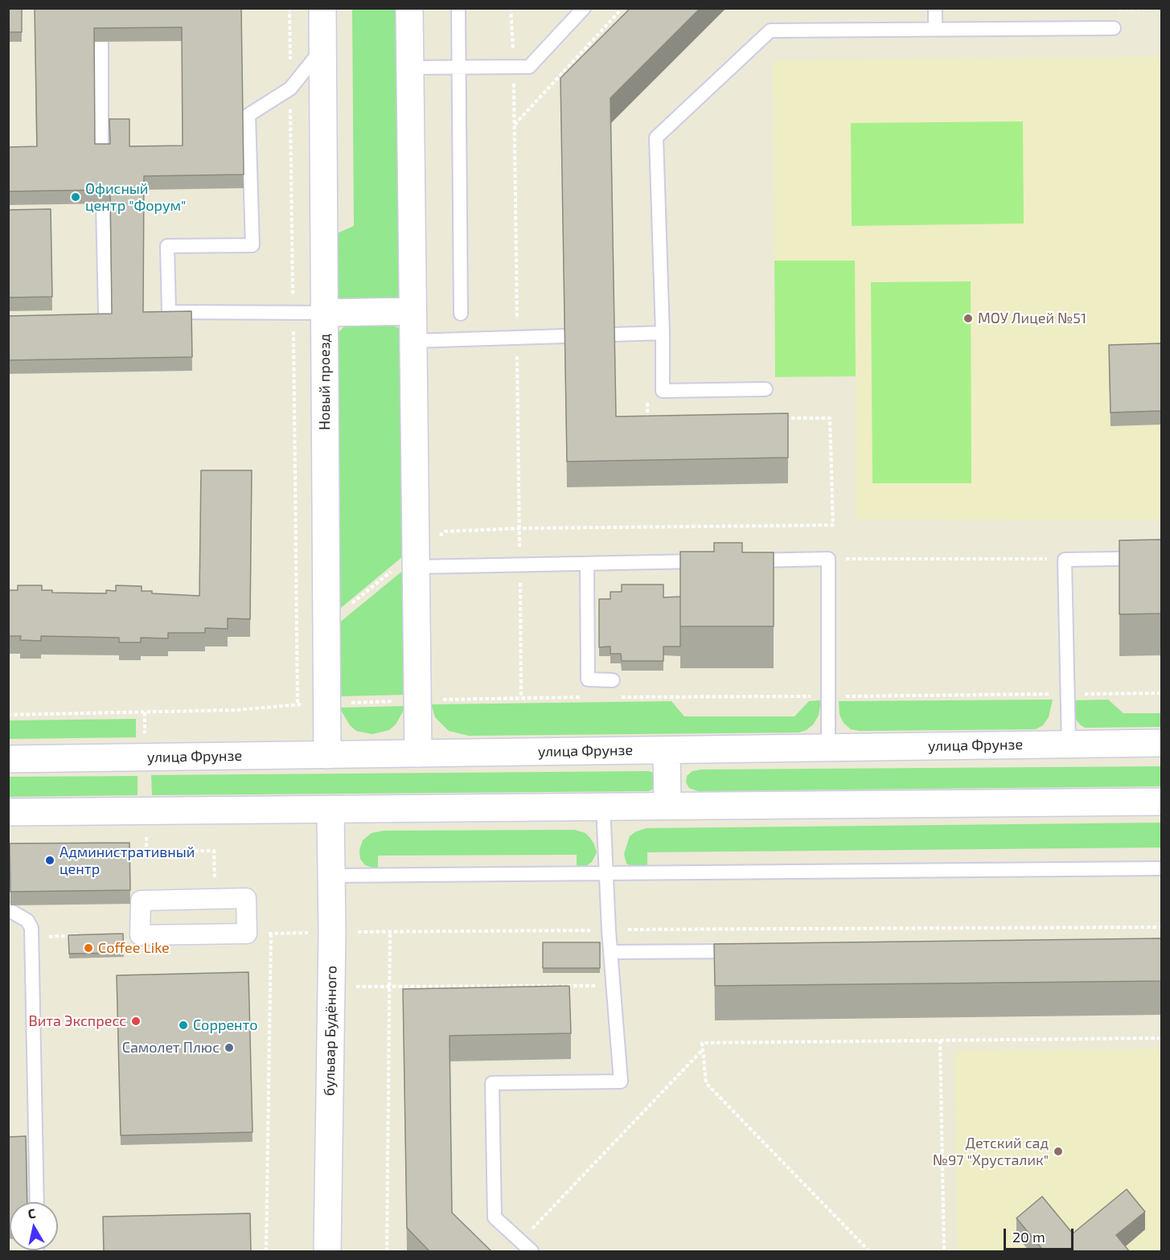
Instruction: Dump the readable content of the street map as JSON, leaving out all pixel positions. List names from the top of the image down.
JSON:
{
  "streets": {
    "main road": ["Новый проезд", "улица Фрунзе", "бульвар Будённого"]
  },
  "crossings": [
    ["Новый проезд", "улица Фрунзе"]
  ],
  "places": [
    "Офисный центр \"Форум\"",
    "МОУ Лицей №51",
    "Административный центр",
    "Coffee Like",
    "Вита Экспресс",
    "Сорренто",
    "Самолет Плюс",
    "Детский сад №97 \"Хрусталик\""
  ],
  "scale_bar": "20 m",
  "north": "top"
}
